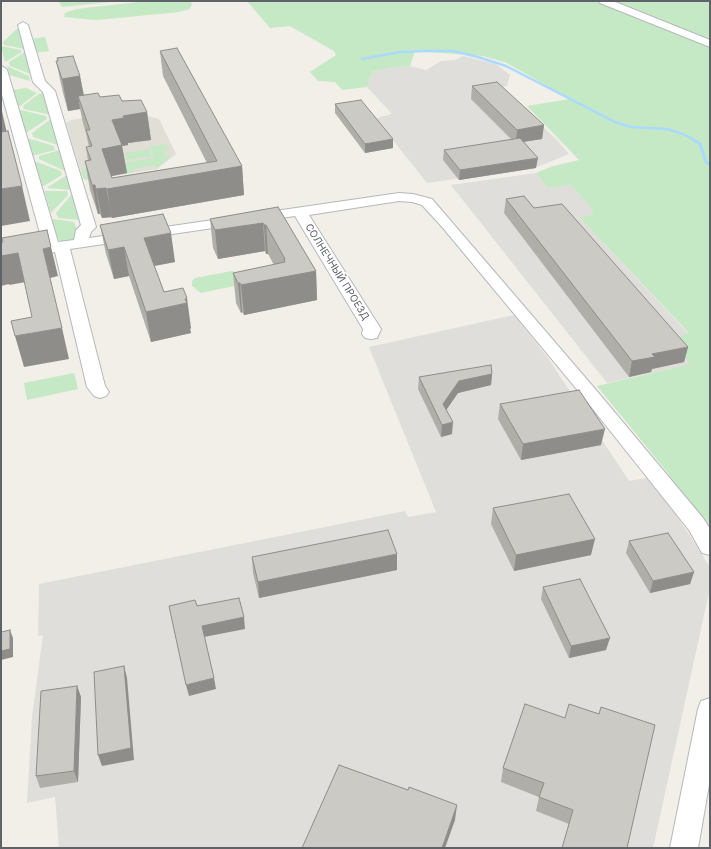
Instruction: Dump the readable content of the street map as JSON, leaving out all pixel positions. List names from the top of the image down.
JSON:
{
  "streets": {
    "street": ["СОЛНЕЧНЫЙ ПРОЕЗД"]
  }
}
